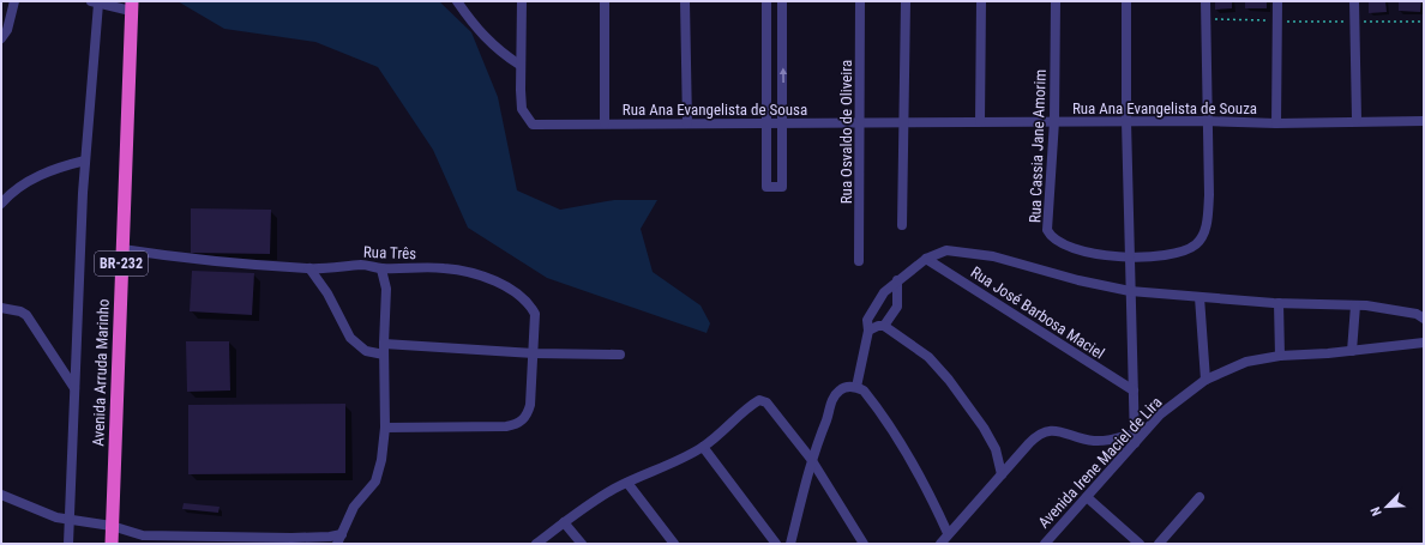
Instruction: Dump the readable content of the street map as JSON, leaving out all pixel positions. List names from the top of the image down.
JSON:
{
  "streets": {
    "highway": ["BR-232", "Avenida Arruda Marinho"],
    "street": [
      "Rua Ana Evangelista de Souza",
      "Rua Ana Evangelista de Sousa",
      "Rua Osvaldo de Oliveira",
      "Rua Cassia Jane Amorim",
      "Rua Três",
      "Rua José Barbosa Maciel",
      "Avenida Irene Maciel de Lira"
    ]
  },
  "crossings": [
    ["Rua Ana Evangelista de Souza", "Rua Ana Evangelista de Sousa"],
    ["Rua Ana Evangelista de Souza", "Rua Cassia Jane Amorim"],
    ["Rua Ana Evangelista de Sousa", "Rua Osvaldo de Oliveira"],
    ["Rua Três", "Avenida Arruda Marinho"]
  ],
  "north": "bottom left"
}
